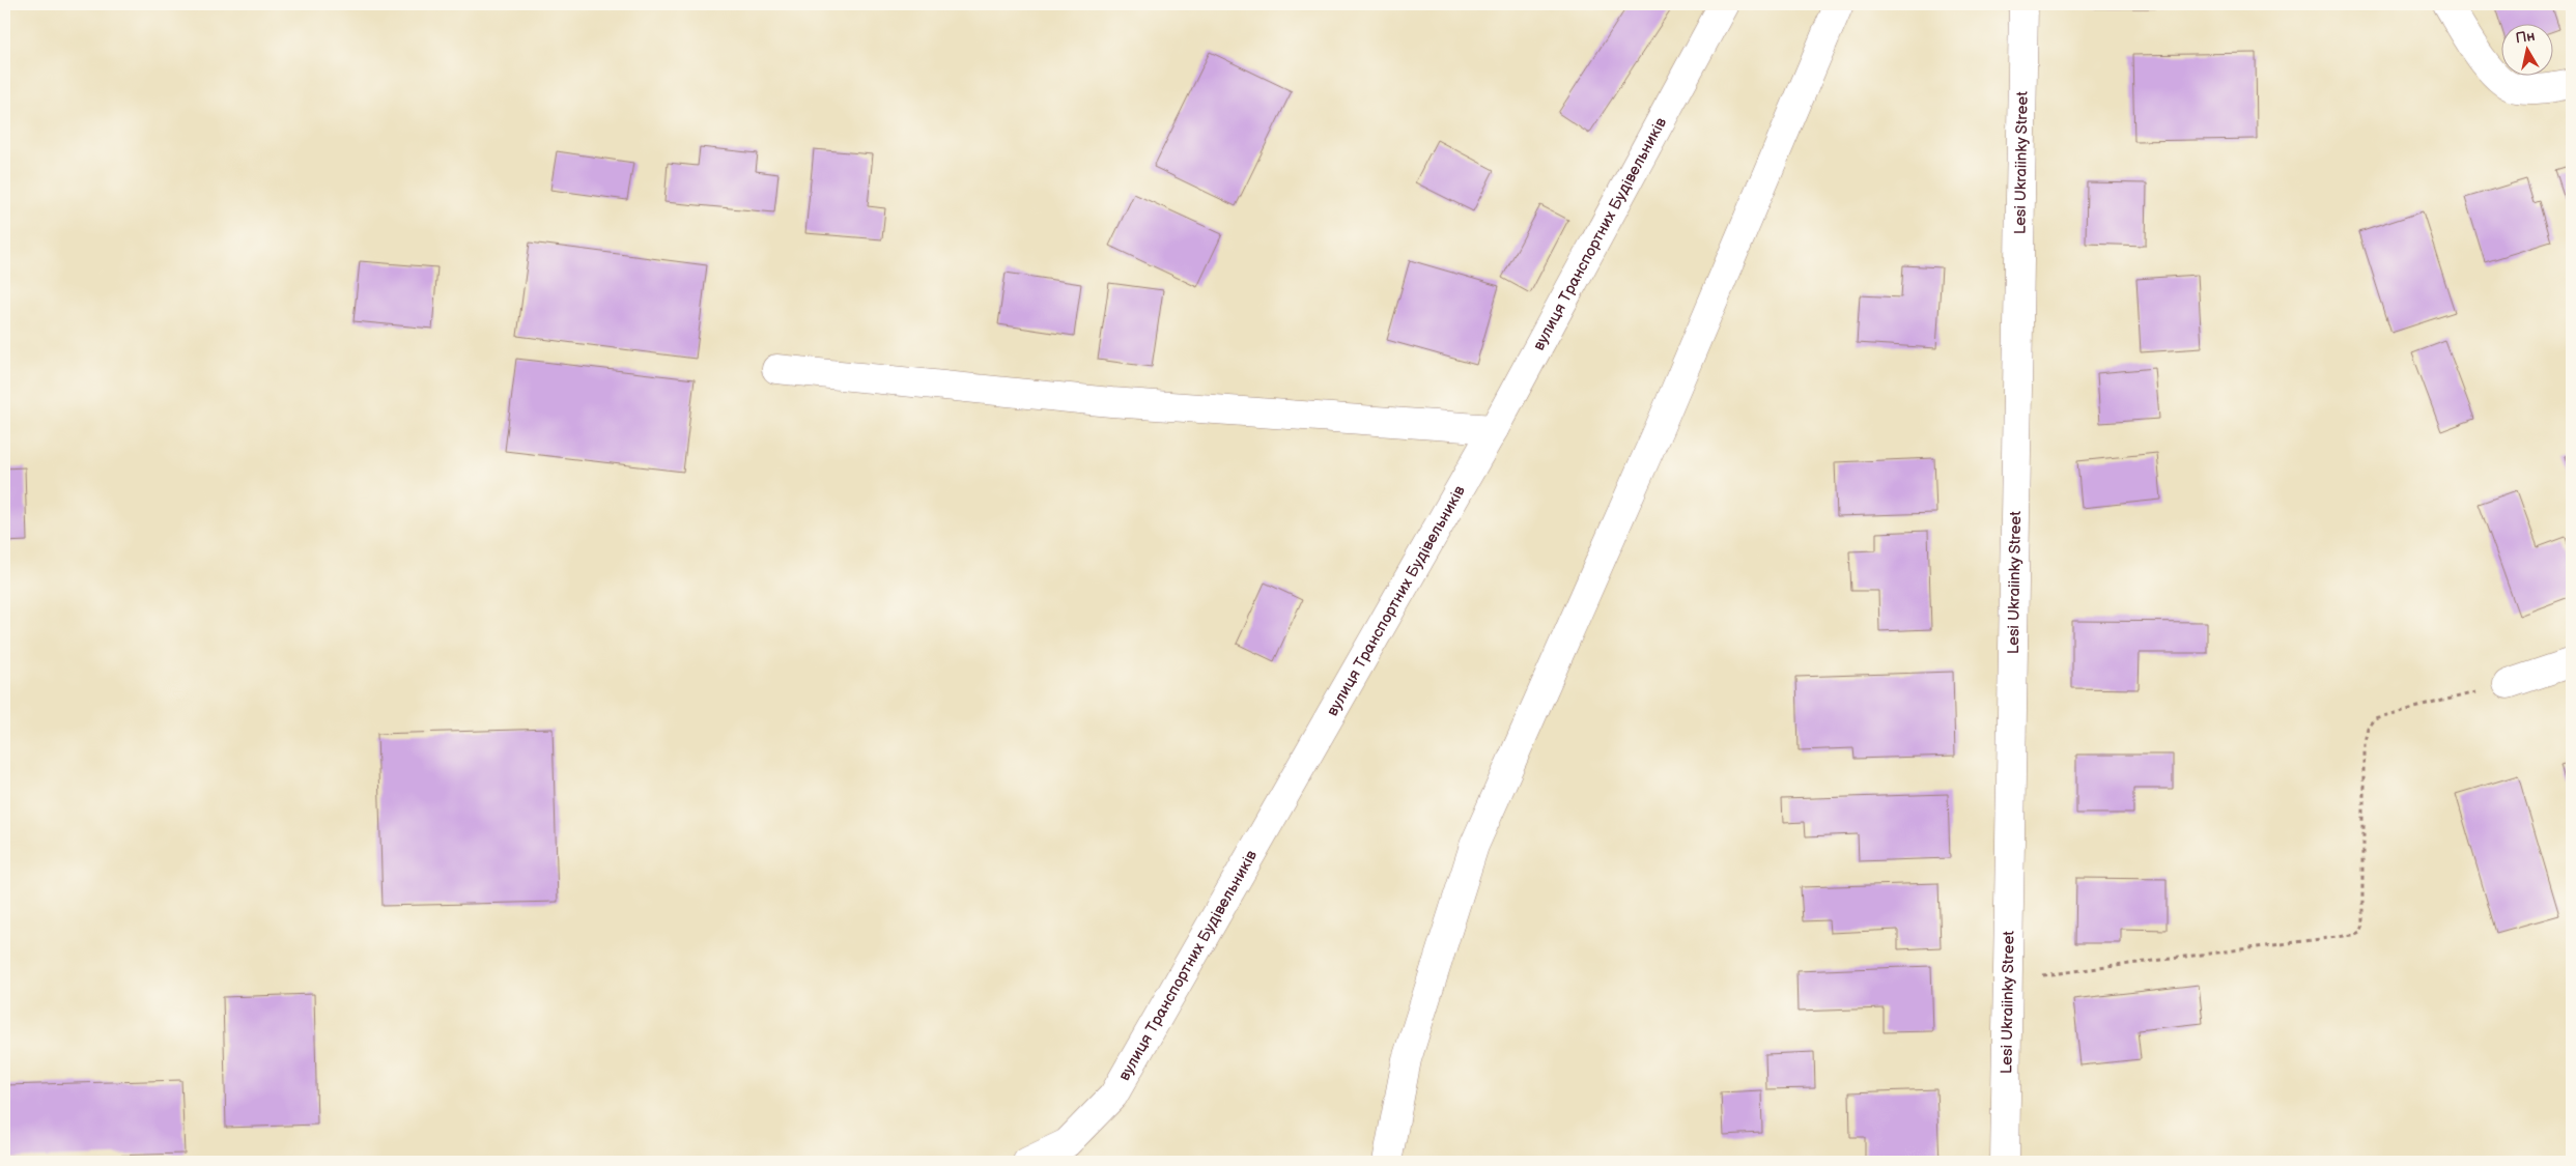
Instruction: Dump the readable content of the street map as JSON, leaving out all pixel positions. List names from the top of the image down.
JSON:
{
  "streets": {
    "street": ["Lesi Ukraiinky Street", "вулиця Транспортних Будівельників"]
  },
  "north": "top"
}
